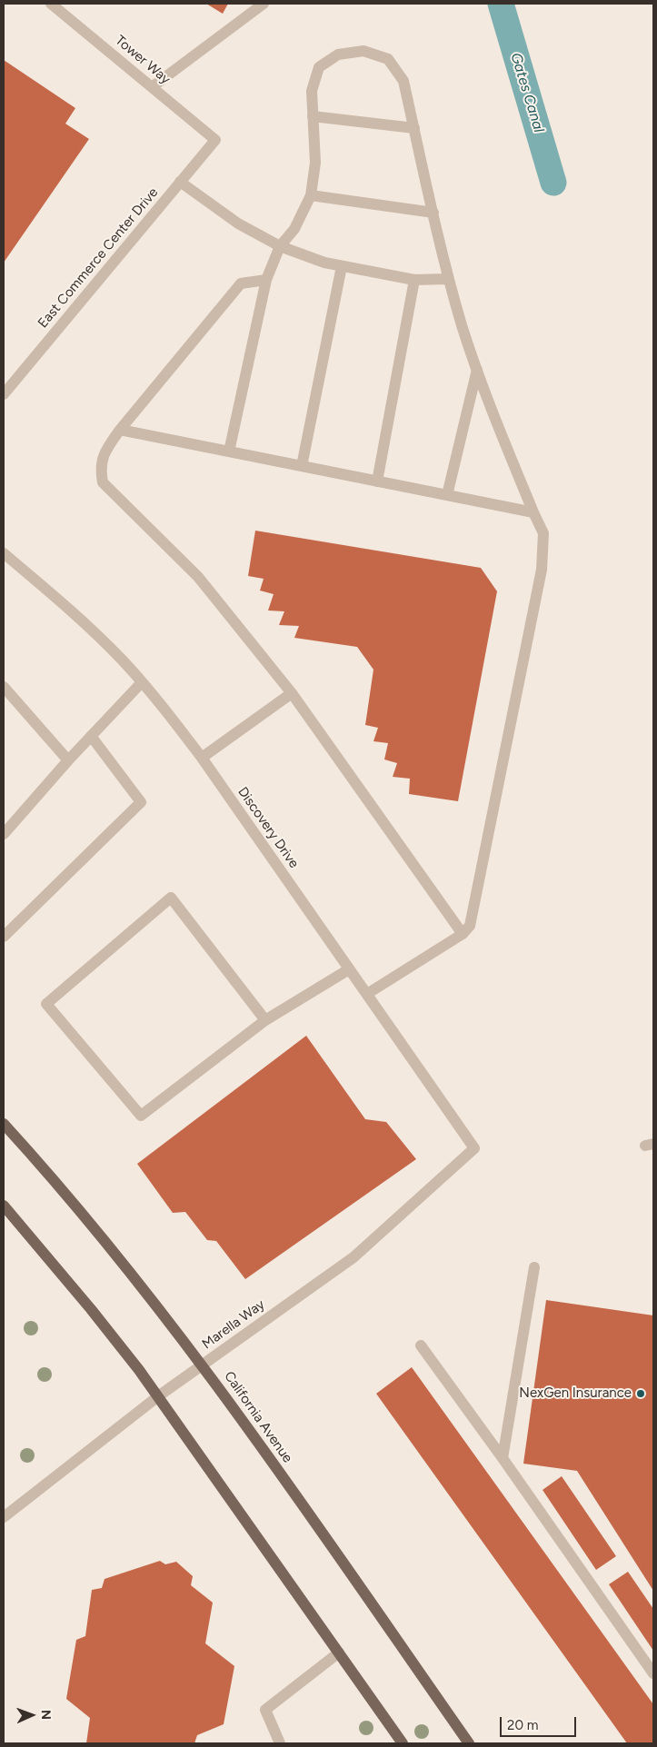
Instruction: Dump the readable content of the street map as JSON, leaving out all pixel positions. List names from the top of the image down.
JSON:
{
  "streets": {
    "main road": ["California Avenue"],
    "street": [
      "Tower Way",
      "East Commerce Center Drive",
      "Discovery Drive",
      "Marella Way"
    ]
  },
  "crossings": [
    ["Tower Way", "East Commerce Center Drive"],
    ["Discovery Drive", "Marella Way"],
    ["Marella Way", "California Avenue"]
  ],
  "water": ["Gates Canal"],
  "places": ["NexGen Insurance"],
  "scale_bar": "20 m",
  "north": "right"
}
